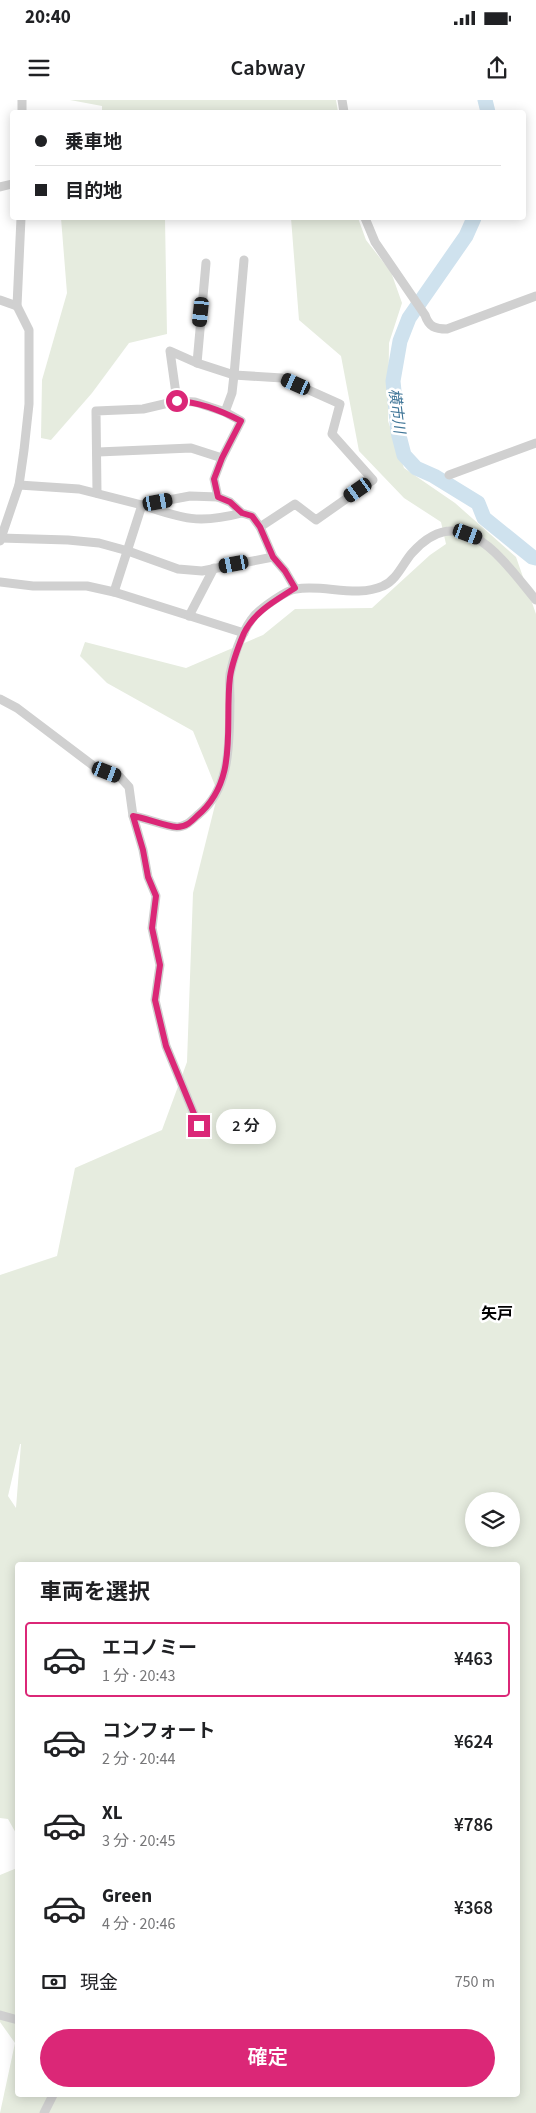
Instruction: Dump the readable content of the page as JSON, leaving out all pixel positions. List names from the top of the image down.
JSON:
{
  "districts": ["矢戸"],
  "water": ["横市川"],
  "page": {
    "status": "20:40",
    "header": "Cabway",
    "banner": ["乗車地", "目的地"],
    "bubble": "2 分",
    "heading": "車両を選択",
    "list": [
      {
        "name": "エコノミー",
        "note": "1 分 · 20:43",
        "value": "¥463"
      },
      {
        "name": "コンフォート",
        "note": "2 分 · 20:44",
        "value": "¥624"
      },
      {
        "name": "XL",
        "note": "3 分 · 20:45",
        "value": "¥786"
      },
      {
        "name": "Green",
        "note": "4 分 · 20:46",
        "value": "¥368"
      }
    ],
    "pay": ["現金", "750 m"],
    "buttons": "確定"
  }
}
